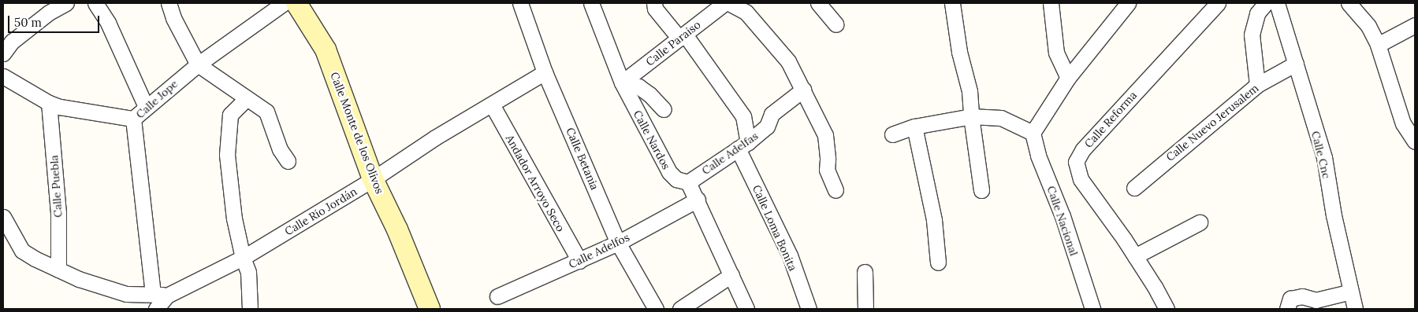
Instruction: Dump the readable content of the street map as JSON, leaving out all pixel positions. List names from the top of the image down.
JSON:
{
  "streets": {
    "street": [
      "Calle Paraíso",
      "Calle Jope",
      "Calle Reforma",
      "Calle Nuevo Jerusalem",
      "Calle Monte de los Olivos",
      "Calle Nardos",
      "Calle Adelfas",
      "Calle Cnc",
      "Calle Betania",
      "Andador Arroyo Seco",
      "Calle Puebla",
      "Calle Río Jordán",
      "Calle Nacional",
      "Calle Loma Bonita",
      "Calle Adelfos"
    ]
  },
  "crossings": [
    ["Calle Paraíso", "Calle Nardos"],
    ["Calle Paraíso", "Calle Loma Bonita"],
    ["Calle Jope", "Calle Río Jordán"],
    ["Calle Nuevo Jerusalem", "Calle Cnc"],
    ["Calle Monte de los Olivos", "Calle Río Jordán"],
    ["Calle Nardos", "Calle Adelfas"],
    ["Calle Adelfas", "Calle Loma Bonita"],
    ["Calle Betania", "Calle Río Jordán"],
    ["Calle Betania", "Calle Adelfos"],
    ["Andador Arroyo Seco", "Calle Río Jordán"],
    ["Andador Arroyo Seco", "Calle Adelfos"]
  ],
  "scale_bar": "50 m"
}
